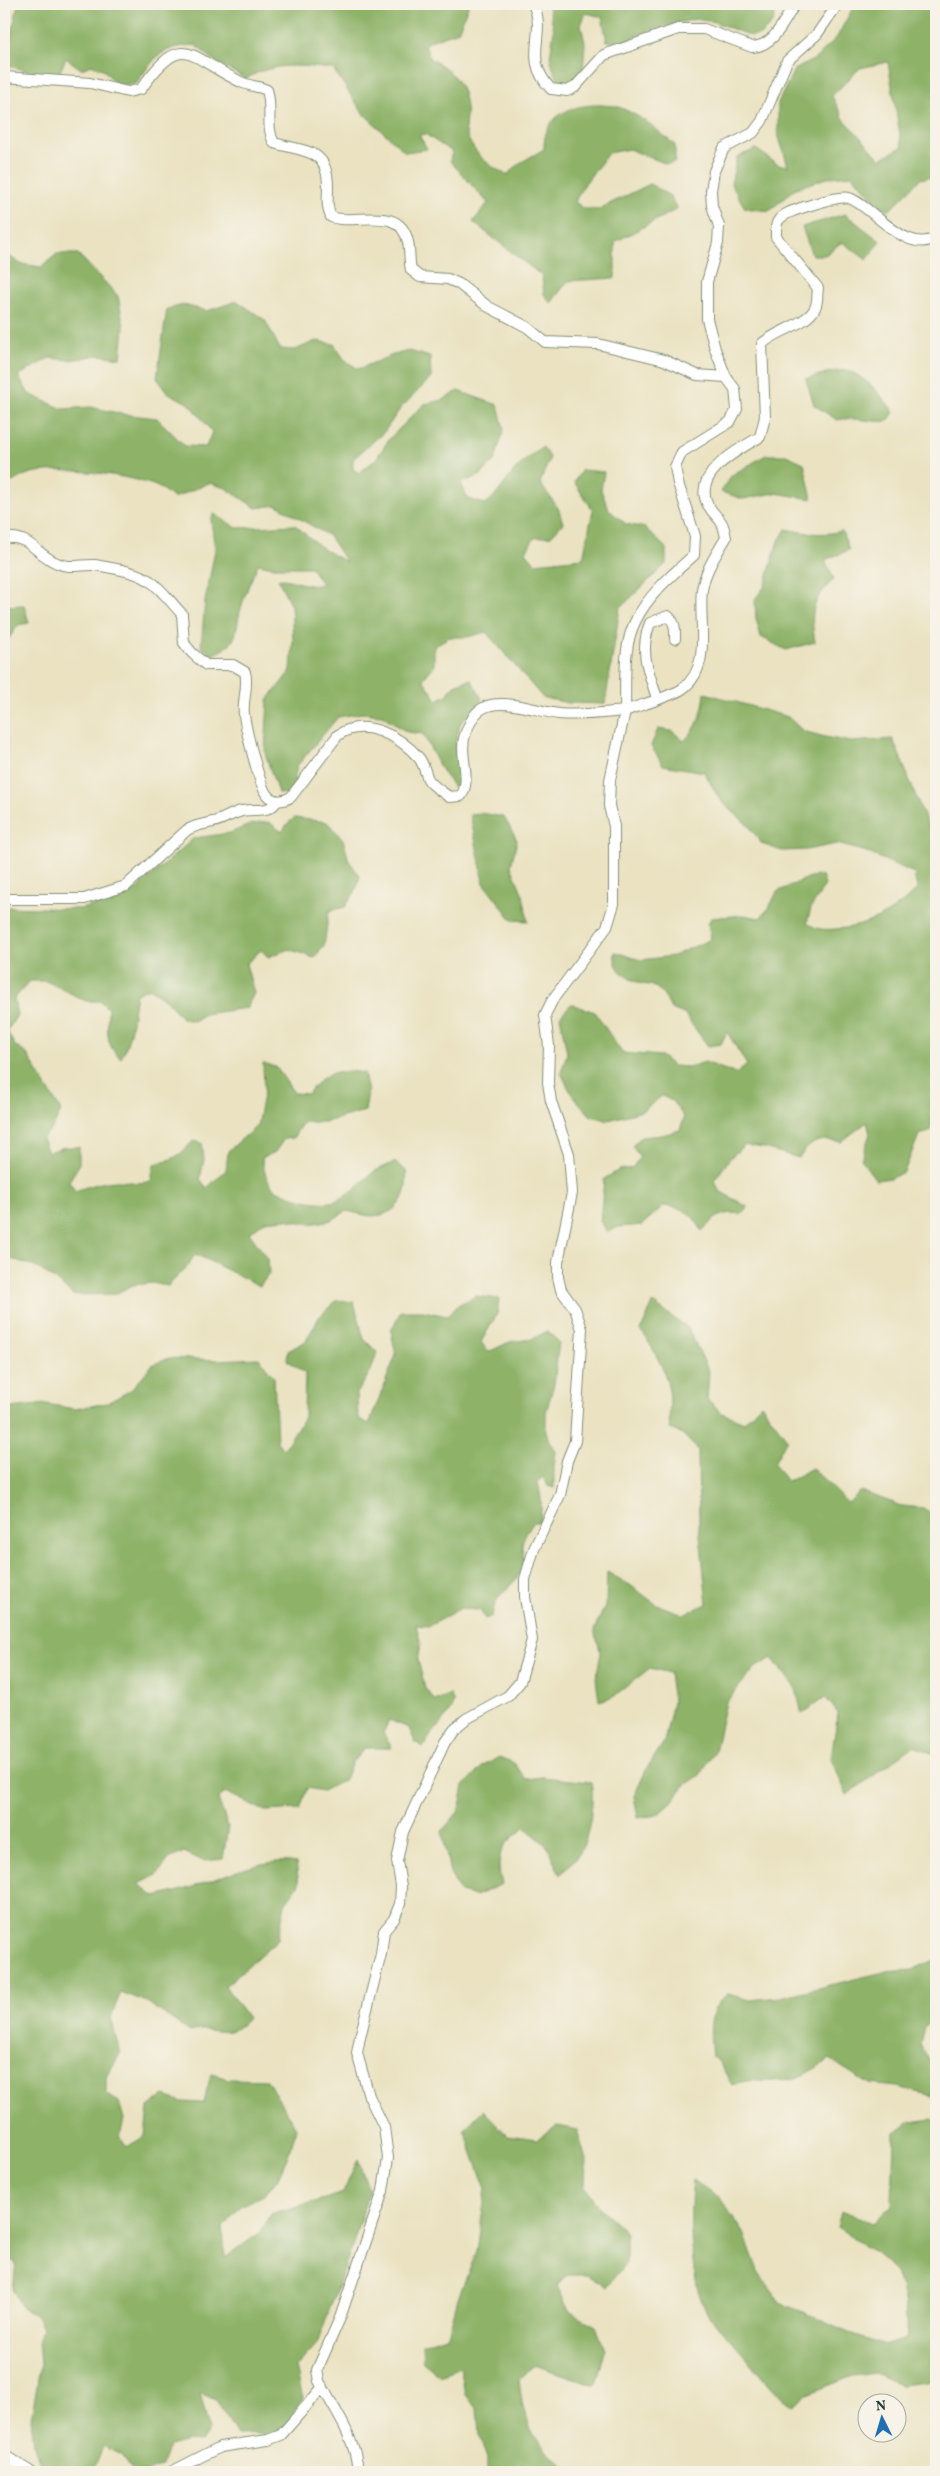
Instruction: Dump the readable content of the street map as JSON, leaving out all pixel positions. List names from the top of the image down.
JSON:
{
  "north": "top"
}
